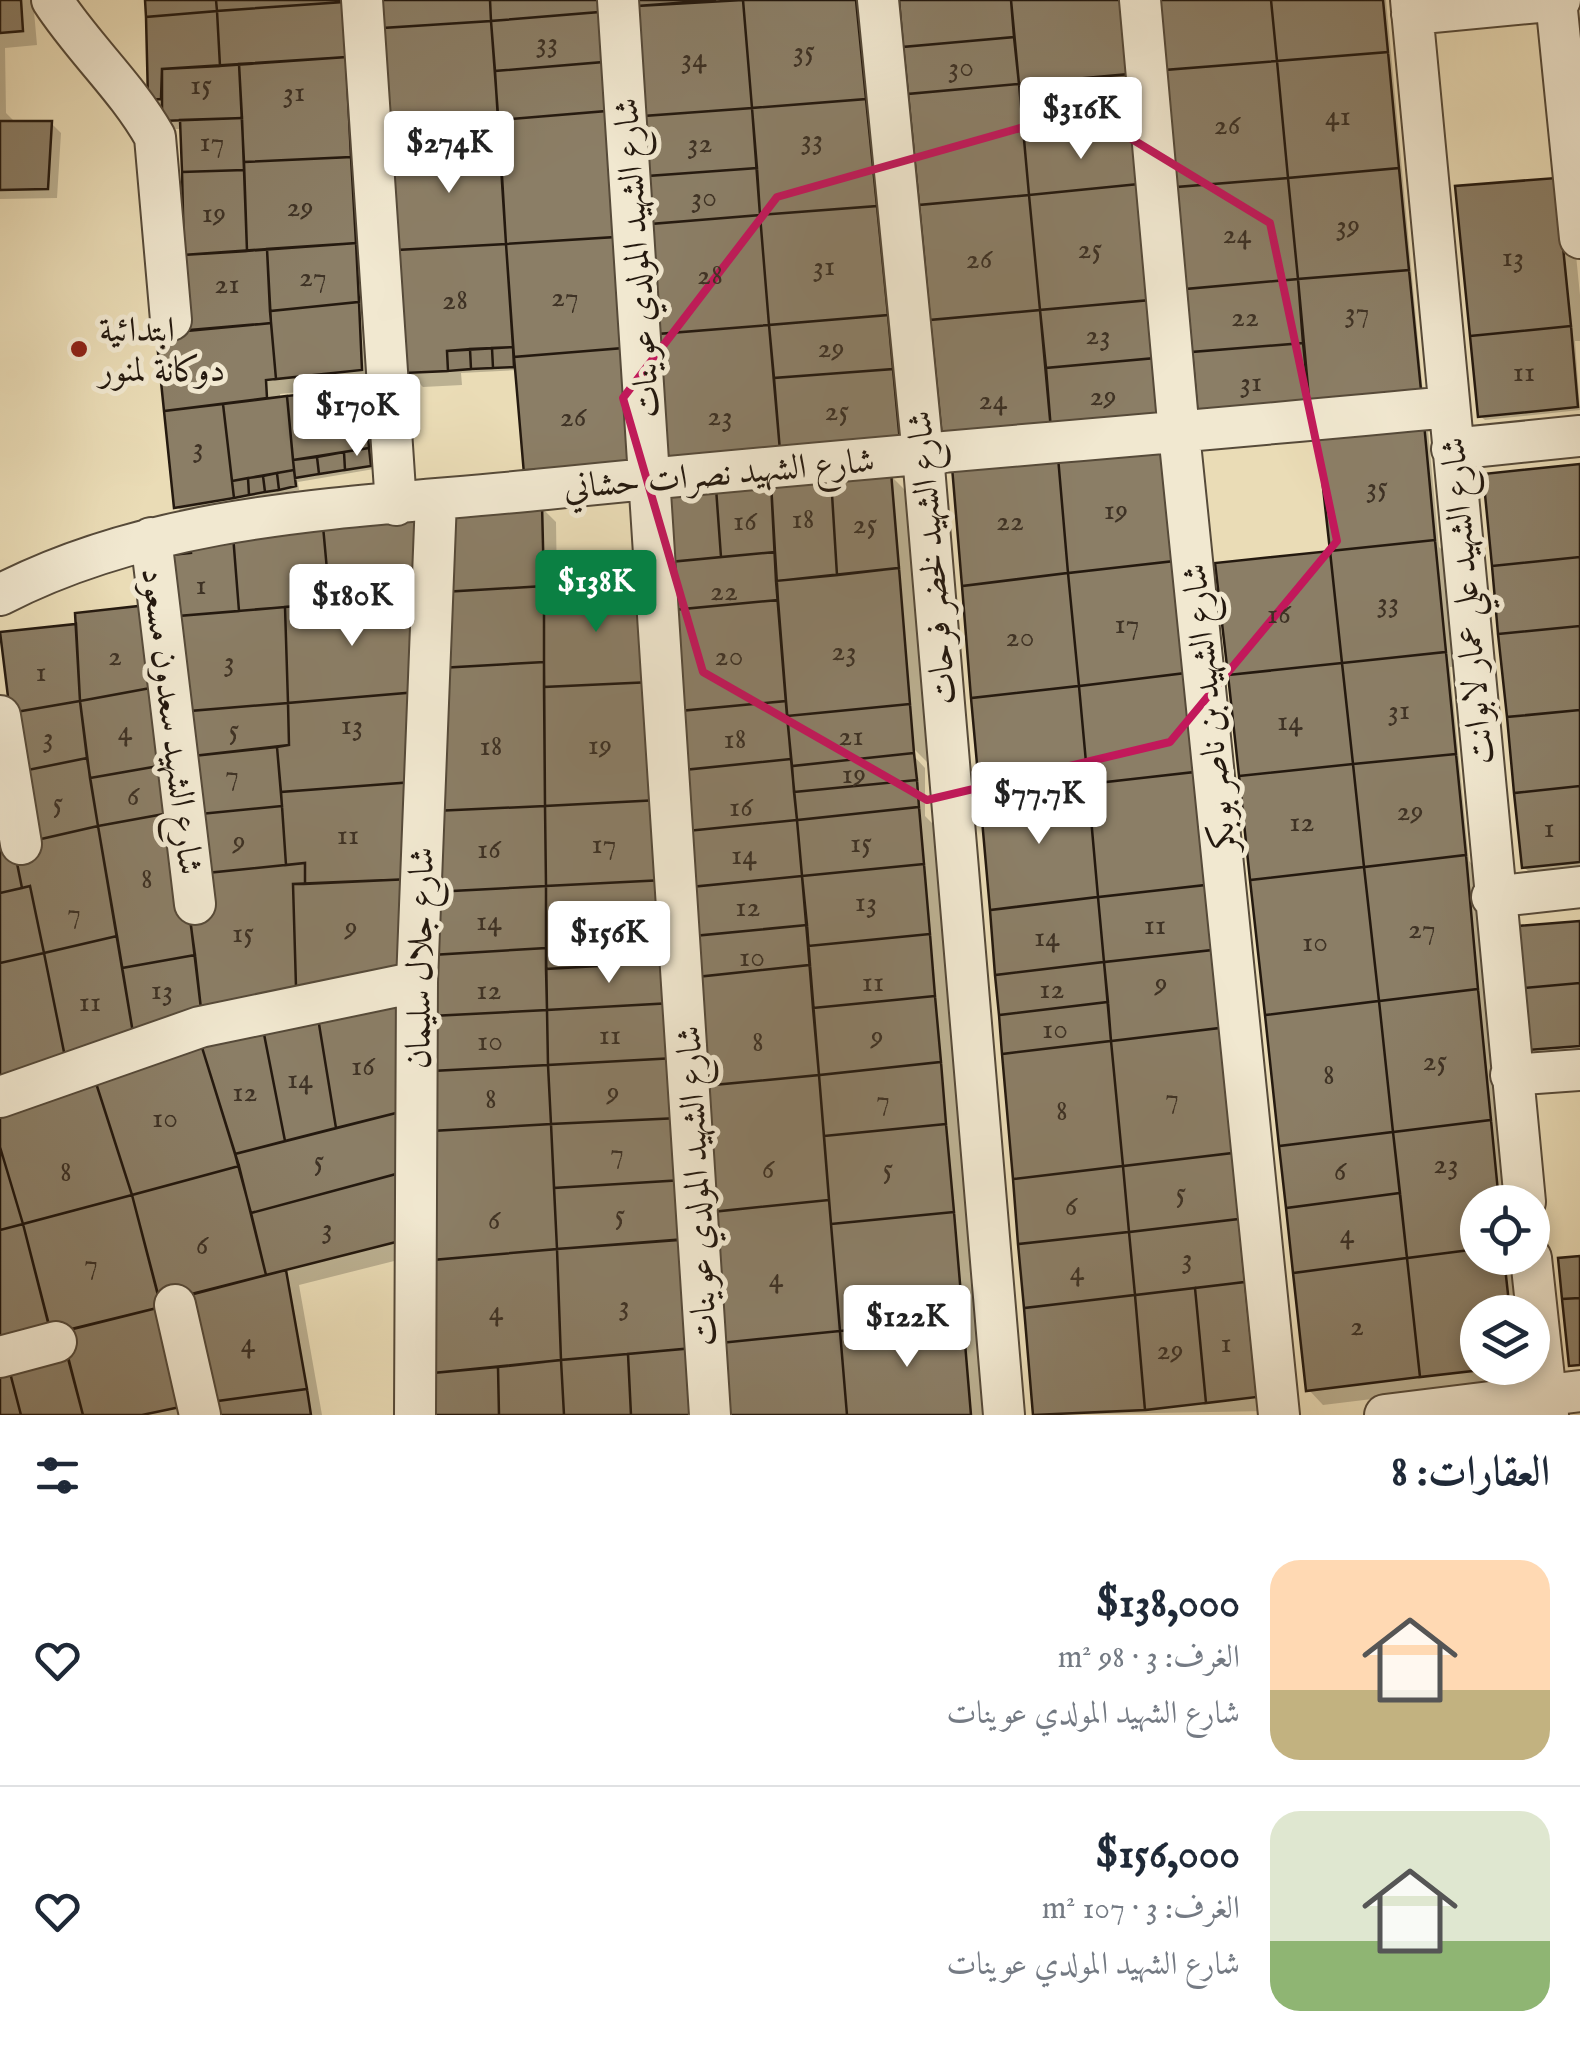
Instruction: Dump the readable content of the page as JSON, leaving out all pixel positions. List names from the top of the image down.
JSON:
{
  "streets": {
    "street": [
      "شارع الشهيد المولدي عوينات",
      "شارع الشهيد نصرات حشاني",
      "شارع الشهيد لخضر فرحات",
      "شارع الشهيد علي عمار لابوانت",
      "شارع الشهيد بن ناصر بوبكر",
      "شارع الشهيد سعدون مسعود",
      "شارع جلال سليمان"
    ]
  },
  "crossings": [
    ["شارع الشهيد المولدي عوينات", "شارع الشهيد نصرات حشاني"],
    ["شارع الشهيد نصرات حشاني", "شارع الشهيد لخضر فرحات"],
    ["شارع الشهيد نصرات حشاني", "شارع الشهيد علي عمار لابوانت"],
    ["شارع الشهيد نصرات حشاني", "شارع الشهيد بن ناصر بوبكر"],
    ["شارع الشهيد نصرات حشاني", "شارع الشهيد سعدون مسعود"],
    ["شارع الشهيد نصرات حشاني", "شارع جلال سليمان"]
  ],
  "places": ["ابتدائية دوكانة لمنور"],
  "house_numbers": [
    "33",
    "35",
    "34",
    "30",
    "15",
    "31",
    "41",
    "26",
    "33",
    "17",
    "32",
    "30",
    "29",
    "19",
    "39",
    "24",
    "25",
    "13",
    "26",
    "31",
    "28",
    "27",
    "21",
    "27",
    "28",
    "37",
    "22",
    "23",
    "29",
    "11",
    "31",
    "29",
    "24",
    "25",
    "23",
    "26",
    "3",
    "35",
    "19",
    "18",
    "16",
    "22",
    "25",
    "1",
    "22",
    "33",
    "16",
    "17",
    "20",
    "23",
    "2",
    "20",
    "3",
    "1",
    "31",
    "14",
    "13",
    "5",
    "4",
    "21",
    "3",
    "18",
    "19",
    "18",
    "19",
    "7",
    "6",
    "5",
    "16",
    "29",
    "12",
    "1",
    "11",
    "9",
    "15",
    "17",
    "16",
    "14",
    "8",
    "13",
    "12",
    "7",
    "14",
    "11",
    "9",
    "27",
    "15",
    "14",
    "10",
    "10",
    "11",
    "9",
    "12",
    "13",
    "12",
    "11",
    "10",
    "11",
    "9",
    "10",
    "8",
    "25",
    "16",
    "8",
    "14",
    "12",
    "9",
    "7",
    "8",
    "7",
    "8",
    "10",
    "7",
    "5",
    "23",
    "6",
    "5",
    "6",
    "8",
    "5",
    "6",
    "5",
    "6",
    "3",
    "4",
    "6",
    "3",
    "7",
    "4",
    "4",
    "3",
    "4",
    "2",
    "4",
    "1",
    "29"
  ],
  "page": {
    "price": [
      "$316K",
      "$274K",
      "$170K",
      "$138K",
      "$180K",
      "$77.7K",
      "$156K",
      "$122K"
    ],
    "heading": "العقارات: 8",
    "list": [
      {
        "name": "$138,000",
        "note": "الغرف: 3 · 98 m² · شارع الشهيد المولدي عوينات"
      },
      {
        "name": "$156,000",
        "note": "الغرف: 3 · 107 m² · شارع الشهيد المولدي عوينات"
      }
    ]
  }
}
